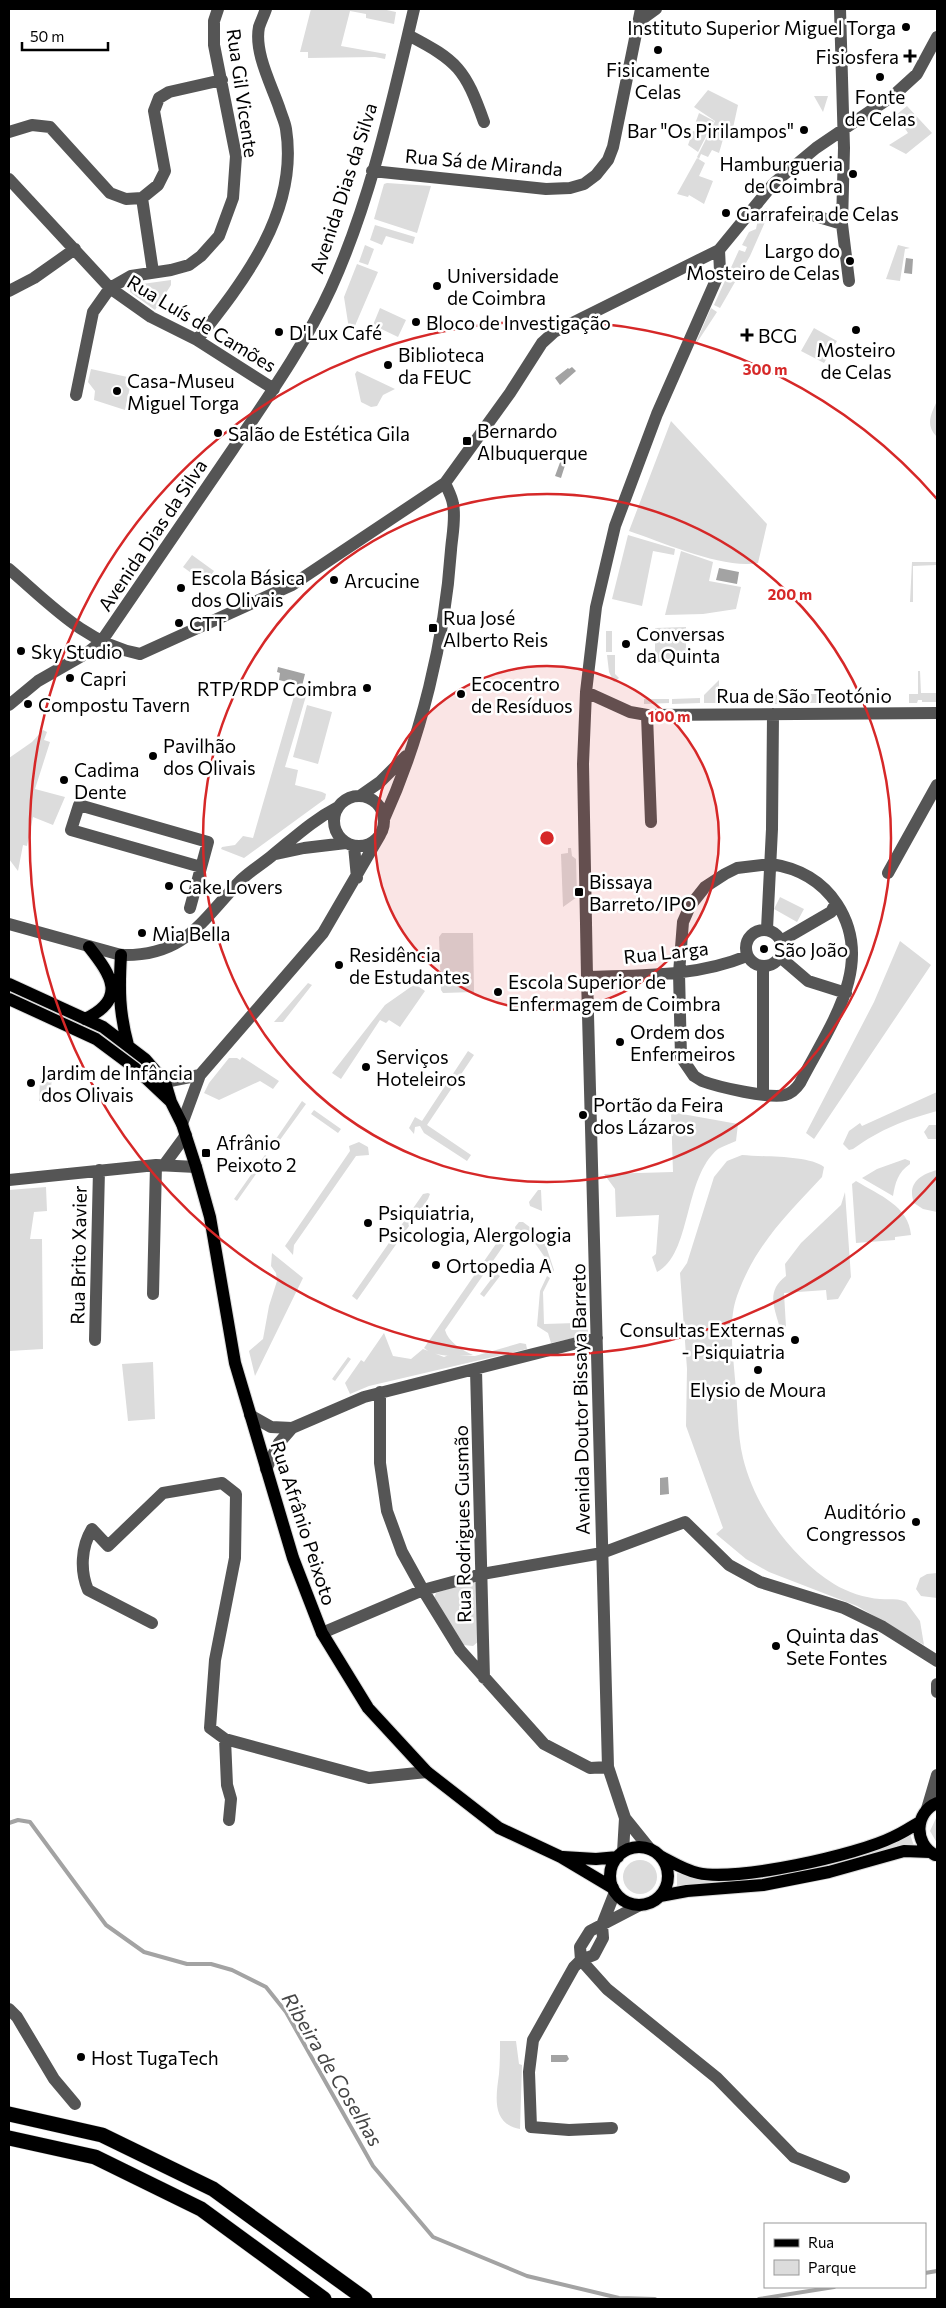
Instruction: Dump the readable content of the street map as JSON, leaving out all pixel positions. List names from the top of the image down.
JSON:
{
  "streets": {
    "main road": ["Rua Afrânio Peixoto"],
    "street": [
      "Rua Gil Vicente",
      "Rua Sá de Miranda",
      "Avenida Dias da Silva",
      "Rua Luís de Camões",
      "Rua de São Teotónio",
      "Rua Larga",
      "Rua Brito Xavier",
      "Avenida Doutor Bissaya Barreto",
      "Rua Rodrigues Gusmão"
    ]
  },
  "crossings": [
    ["Rua Gil Vicente", "Rua Luís de Camões"],
    ["Rua Sá de Miranda", "Avenida Dias da Silva"],
    ["Avenida Dias da Silva", "Rua Luís de Camões"],
    ["Rua de São Teotónio", "Avenida Doutor Bissaya Barreto"],
    ["Rua Larga", "Avenida Doutor Bissaya Barreto"],
    ["Avenida Doutor Bissaya Barreto", "Rua Afrânio Peixoto"]
  ],
  "water": ["Ribeira de Coselhas"],
  "places": {
    "other": [
      "Instituto Superior Miguel Torga",
      "Fisicamente Celas",
      "Fonte de Celas",
      "Bar \"Os Pirilampos\"",
      "Hamburgueria de Coimbra",
      "Garrafeira de Celas",
      "Largo do Mosteiro de Celas",
      "Universidade de Coimbra",
      "Bloco de Investigação",
      "Mosteiro de Celas",
      "D'Lux Café",
      "Biblioteca da FEUC",
      "Casa-Museu Miguel Torga",
      "Salão de Estética Gila",
      "Arcucine",
      "Escola Básica dos Olivais",
      "CTT",
      "Conversas da Quinta",
      "Sky Studio",
      "Capri",
      "RTP/RDP Coimbra",
      "Ecocentro de Resíduos",
      "Compostu Tavern",
      "Pavilhão dos Olivais",
      "Cadima Dente",
      "Cake Lovers",
      "Mia Bella",
      "São João",
      "Residência de Estudantes",
      "Escola Superior de Enfermagem de Coimbra",
      "Ordem dos Enfermeiros",
      "Serviços Hoteleiros",
      "Jardim de Infância dos Olivais",
      "Portão da Feira dos Lázaros",
      "Psiquiatria, Psicologia, Alergologia",
      "Ortopedia A",
      "Consultas Externas - Psiquiatria",
      "Elysio de Moura",
      "Auditório Congressos",
      "Quinta das Sete Fontes",
      "Host TugaTech"
    ],
    "health": ["Fisiosfera", "BCG"],
    "transit": [
      "Bernardo Albuquerque",
      "Rua José Alberto Reis",
      "Bissaya Barreto/IPO",
      "Afrânio Peixoto 2"
    ]
  },
  "legend": ["Rua", "Parque"],
  "scale_bar": "50 m",
  "rings": ["300 m", "200 m", "100 m"]
}
